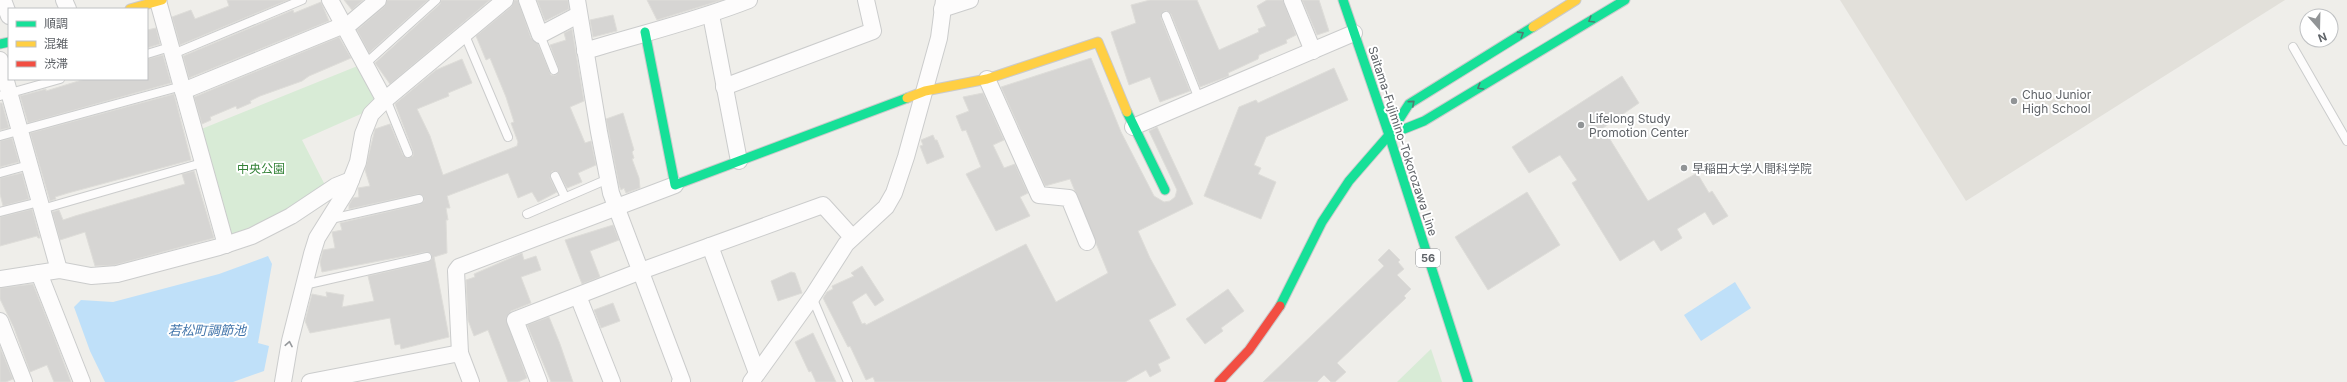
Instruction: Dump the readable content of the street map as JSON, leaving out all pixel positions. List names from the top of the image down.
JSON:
{
  "streets": {
    "street": ["Saitama-Fujimino-Tokorozawa Line", "56"]
  },
  "water": ["若松町調節池"],
  "parks": ["中央公園"],
  "places": ["Chuo Junior High School", "Lifelong Study Promotion Center", "早稲田大学人間科学院"],
  "legend": ["順調", "混雑", "渋滞"],
  "north": "bottom"
}
